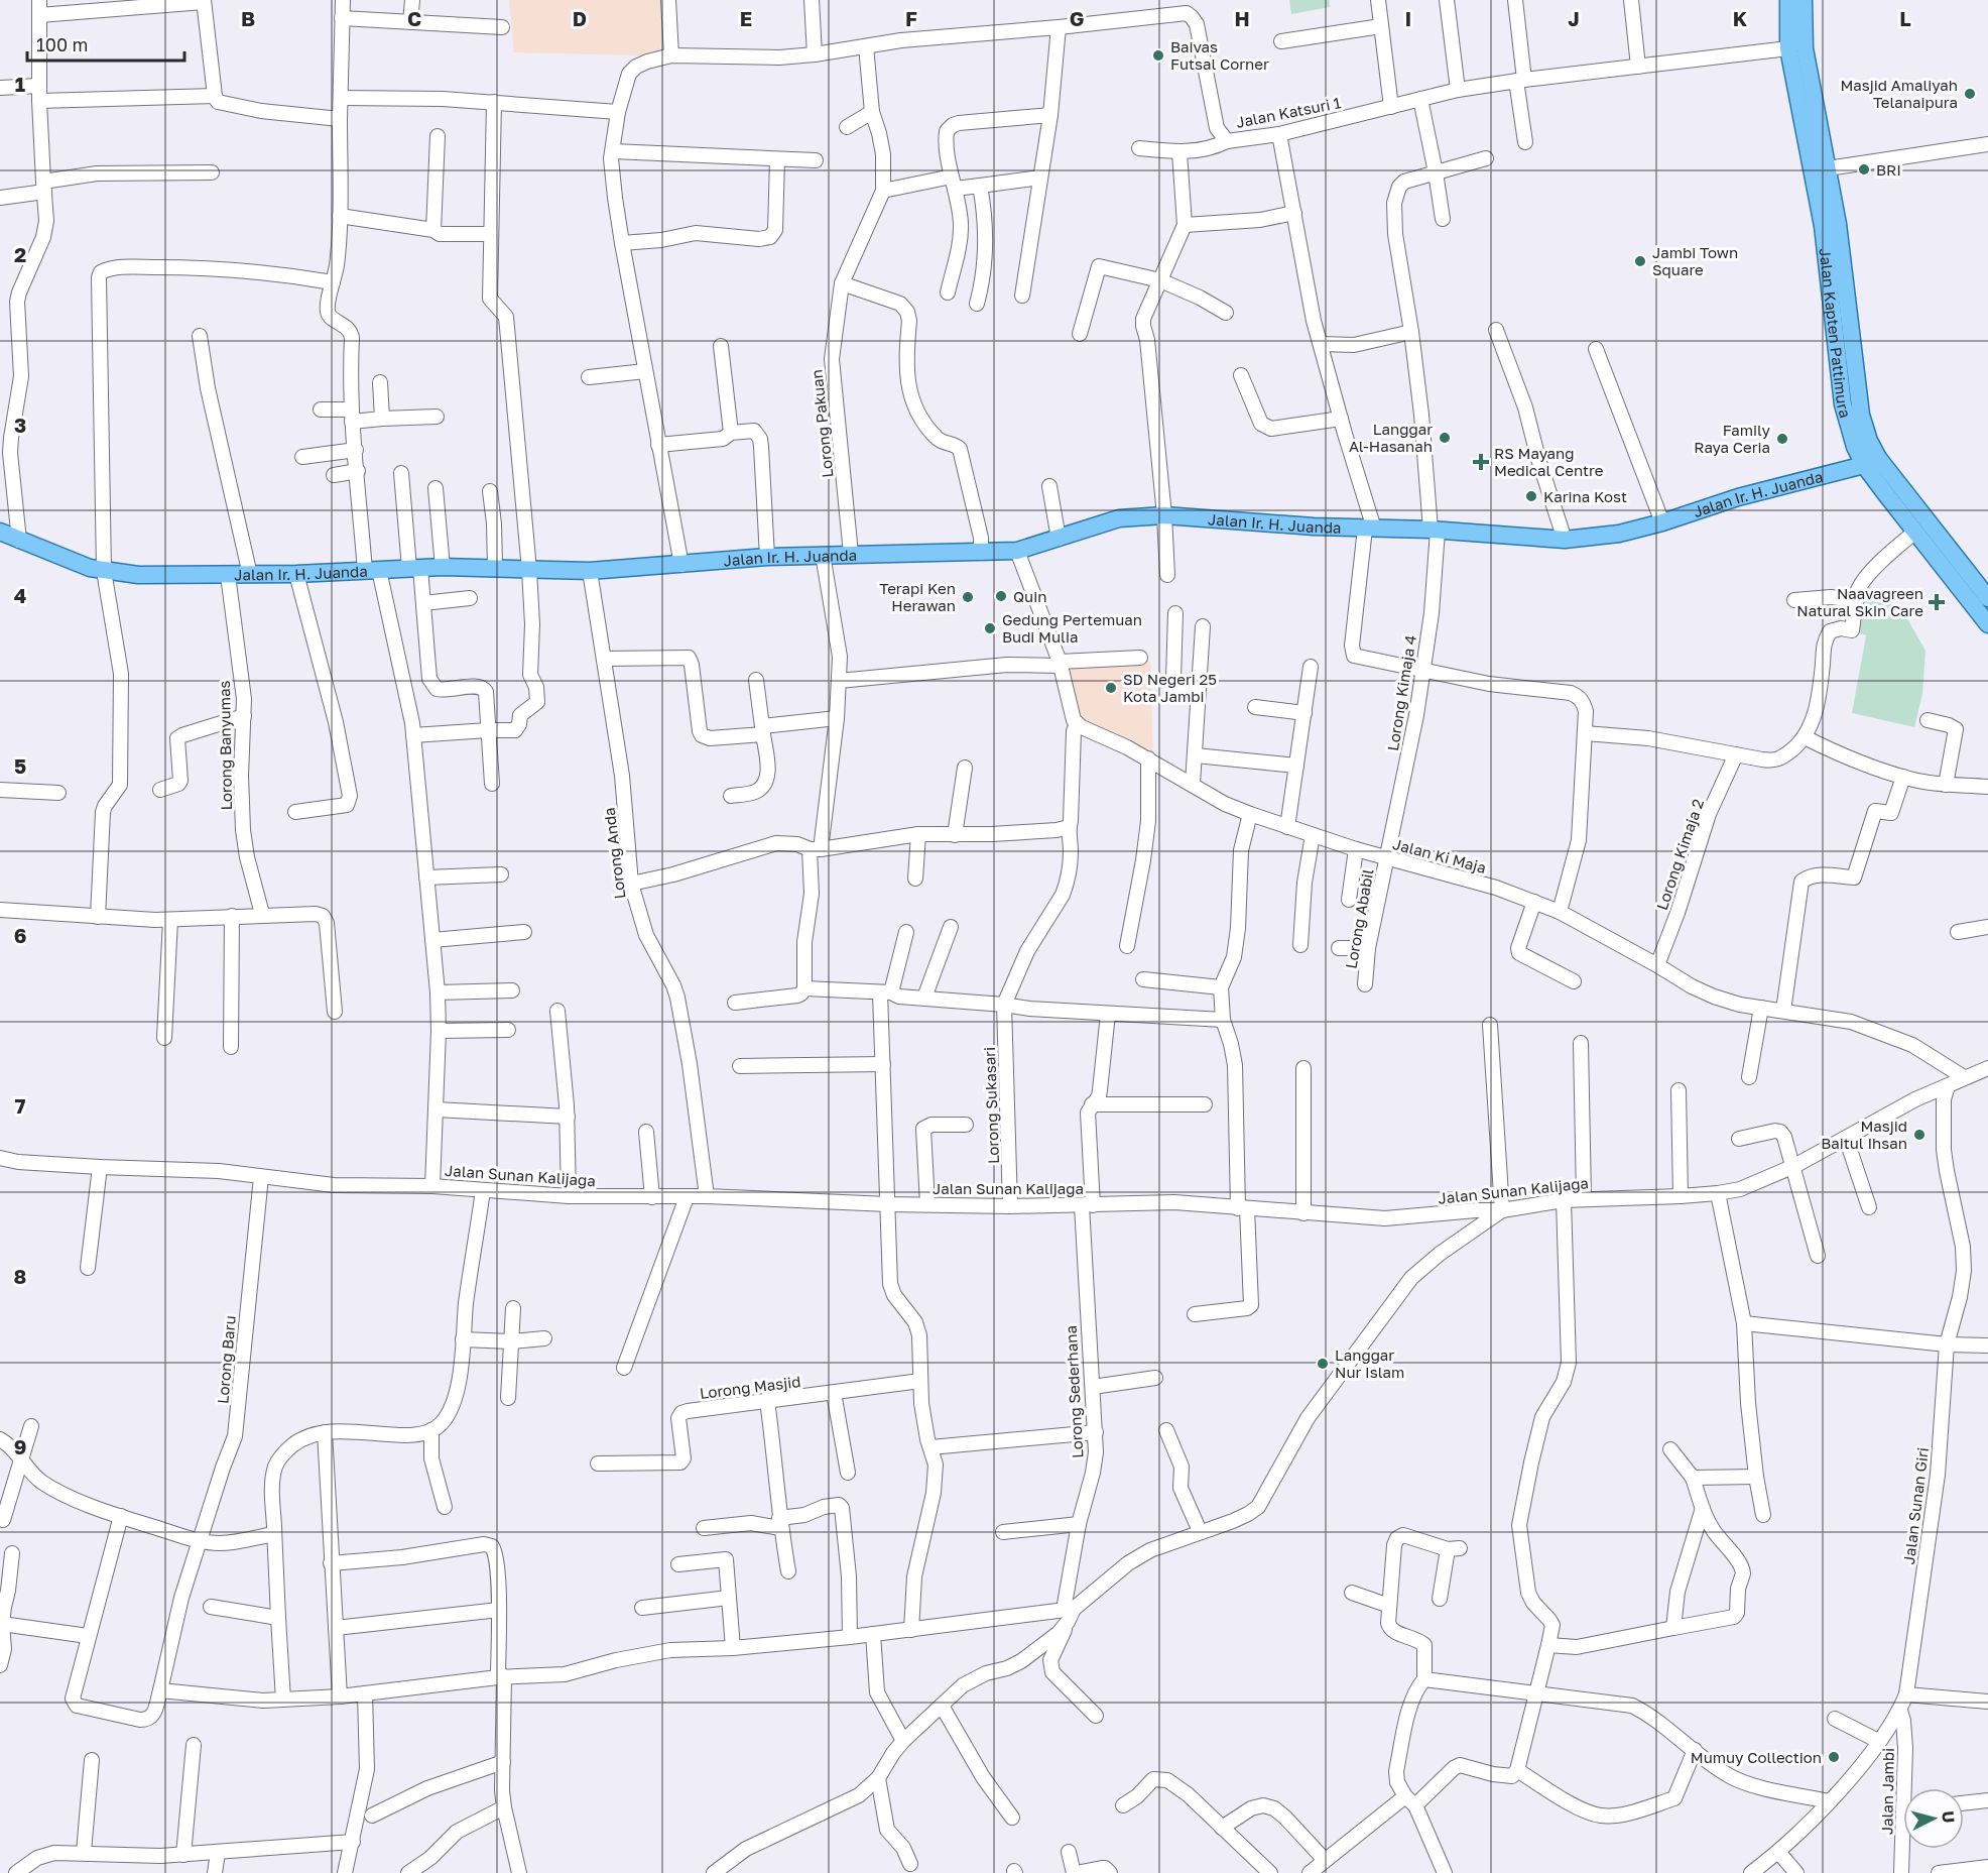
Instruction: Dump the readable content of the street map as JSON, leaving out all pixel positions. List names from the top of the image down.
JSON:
{
  "streets": {
    "main road": ["Jalan Kapten Pattimura", "Jalan Ir. H. Juanda"],
    "street": [
      "Jalan Katsuri 1",
      "Lorong Pakuan",
      "Lorong Kimaja 4",
      "Lorong Banyumas",
      "Lorong Anda",
      "Lorong Kimaja 2",
      "Jalan Ki Maja",
      "Lorong Ababil",
      "Lorong Sukasari",
      "Jalan Sunan Kalijaga",
      "Lorong Baru",
      "Lorong Masjid",
      "Lorong Sederhana",
      "Jalan Sunan Giri",
      "Jalan Jambi"
    ]
  },
  "crossings": [
    ["Jalan Katsuri 1", "Jalan Kapten Pattimura"],
    ["Jalan Katsuri 1", "Lorong Pakuan"],
    ["Jalan Kapten Pattimura", "Jalan Ir. H. Juanda"],
    ["Lorong Pakuan", "Jalan Ir. H. Juanda"],
    ["Jalan Ir. H. Juanda", "Lorong Kimaja 4"],
    ["Jalan Ir. H. Juanda", "Lorong Banyumas"],
    ["Jalan Ir. H. Juanda", "Lorong Anda"],
    ["Lorong Kimaja 4", "Jalan Ki Maja"],
    ["Lorong Kimaja 4", "Lorong Ababil"],
    ["Lorong Anda", "Jalan Sunan Kalijaga"],
    ["Lorong Kimaja 2", "Jalan Ki Maja"],
    ["Jalan Ki Maja", "Lorong Ababil"],
    ["Jalan Ki Maja", "Jalan Sunan Kalijaga"],
    ["Lorong Sukasari", "Jalan Sunan Kalijaga"],
    ["Jalan Sunan Kalijaga", "Lorong Baru"],
    ["Jalan Sunan Kalijaga", "Lorong Sederhana"],
    ["Jalan Sunan Kalijaga", "Jalan Sunan Giri"],
    ["Jalan Sunan Giri", "Jalan Jambi"]
  ],
  "places": {
    "other": [
      "Baivas Futsal Corner",
      "Masjid Amaliyah Telanaipura",
      "BRI",
      "Jambi Town Square",
      "Langgar Al-Hasanah",
      "Family Raya Ceria",
      "Karina Kost",
      "Quin",
      "Terapi Ken Herawan",
      "Gedung Pertemuan Budi Mulia",
      "SD Negeri 25 Kota Jambi",
      "Masjid Baitul Ihsan",
      "Langgar Nur Islam",
      "Mumuy Collection"
    ],
    "health": ["RS Mayang Medical Centre", "Naavagreen Natural Skin Care"]
  },
  "scale_bar": "100 m",
  "north": "right",
  "grid": {
    "columns": [
      "B",
      "C",
      "D",
      "E",
      "F",
      "G",
      "H",
      "I",
      "J",
      "K",
      "L"
    ],
    "rows": [
      "1",
      "2",
      "3",
      "4",
      "5",
      "6",
      "7",
      "8",
      "9"
    ]
  }
}
